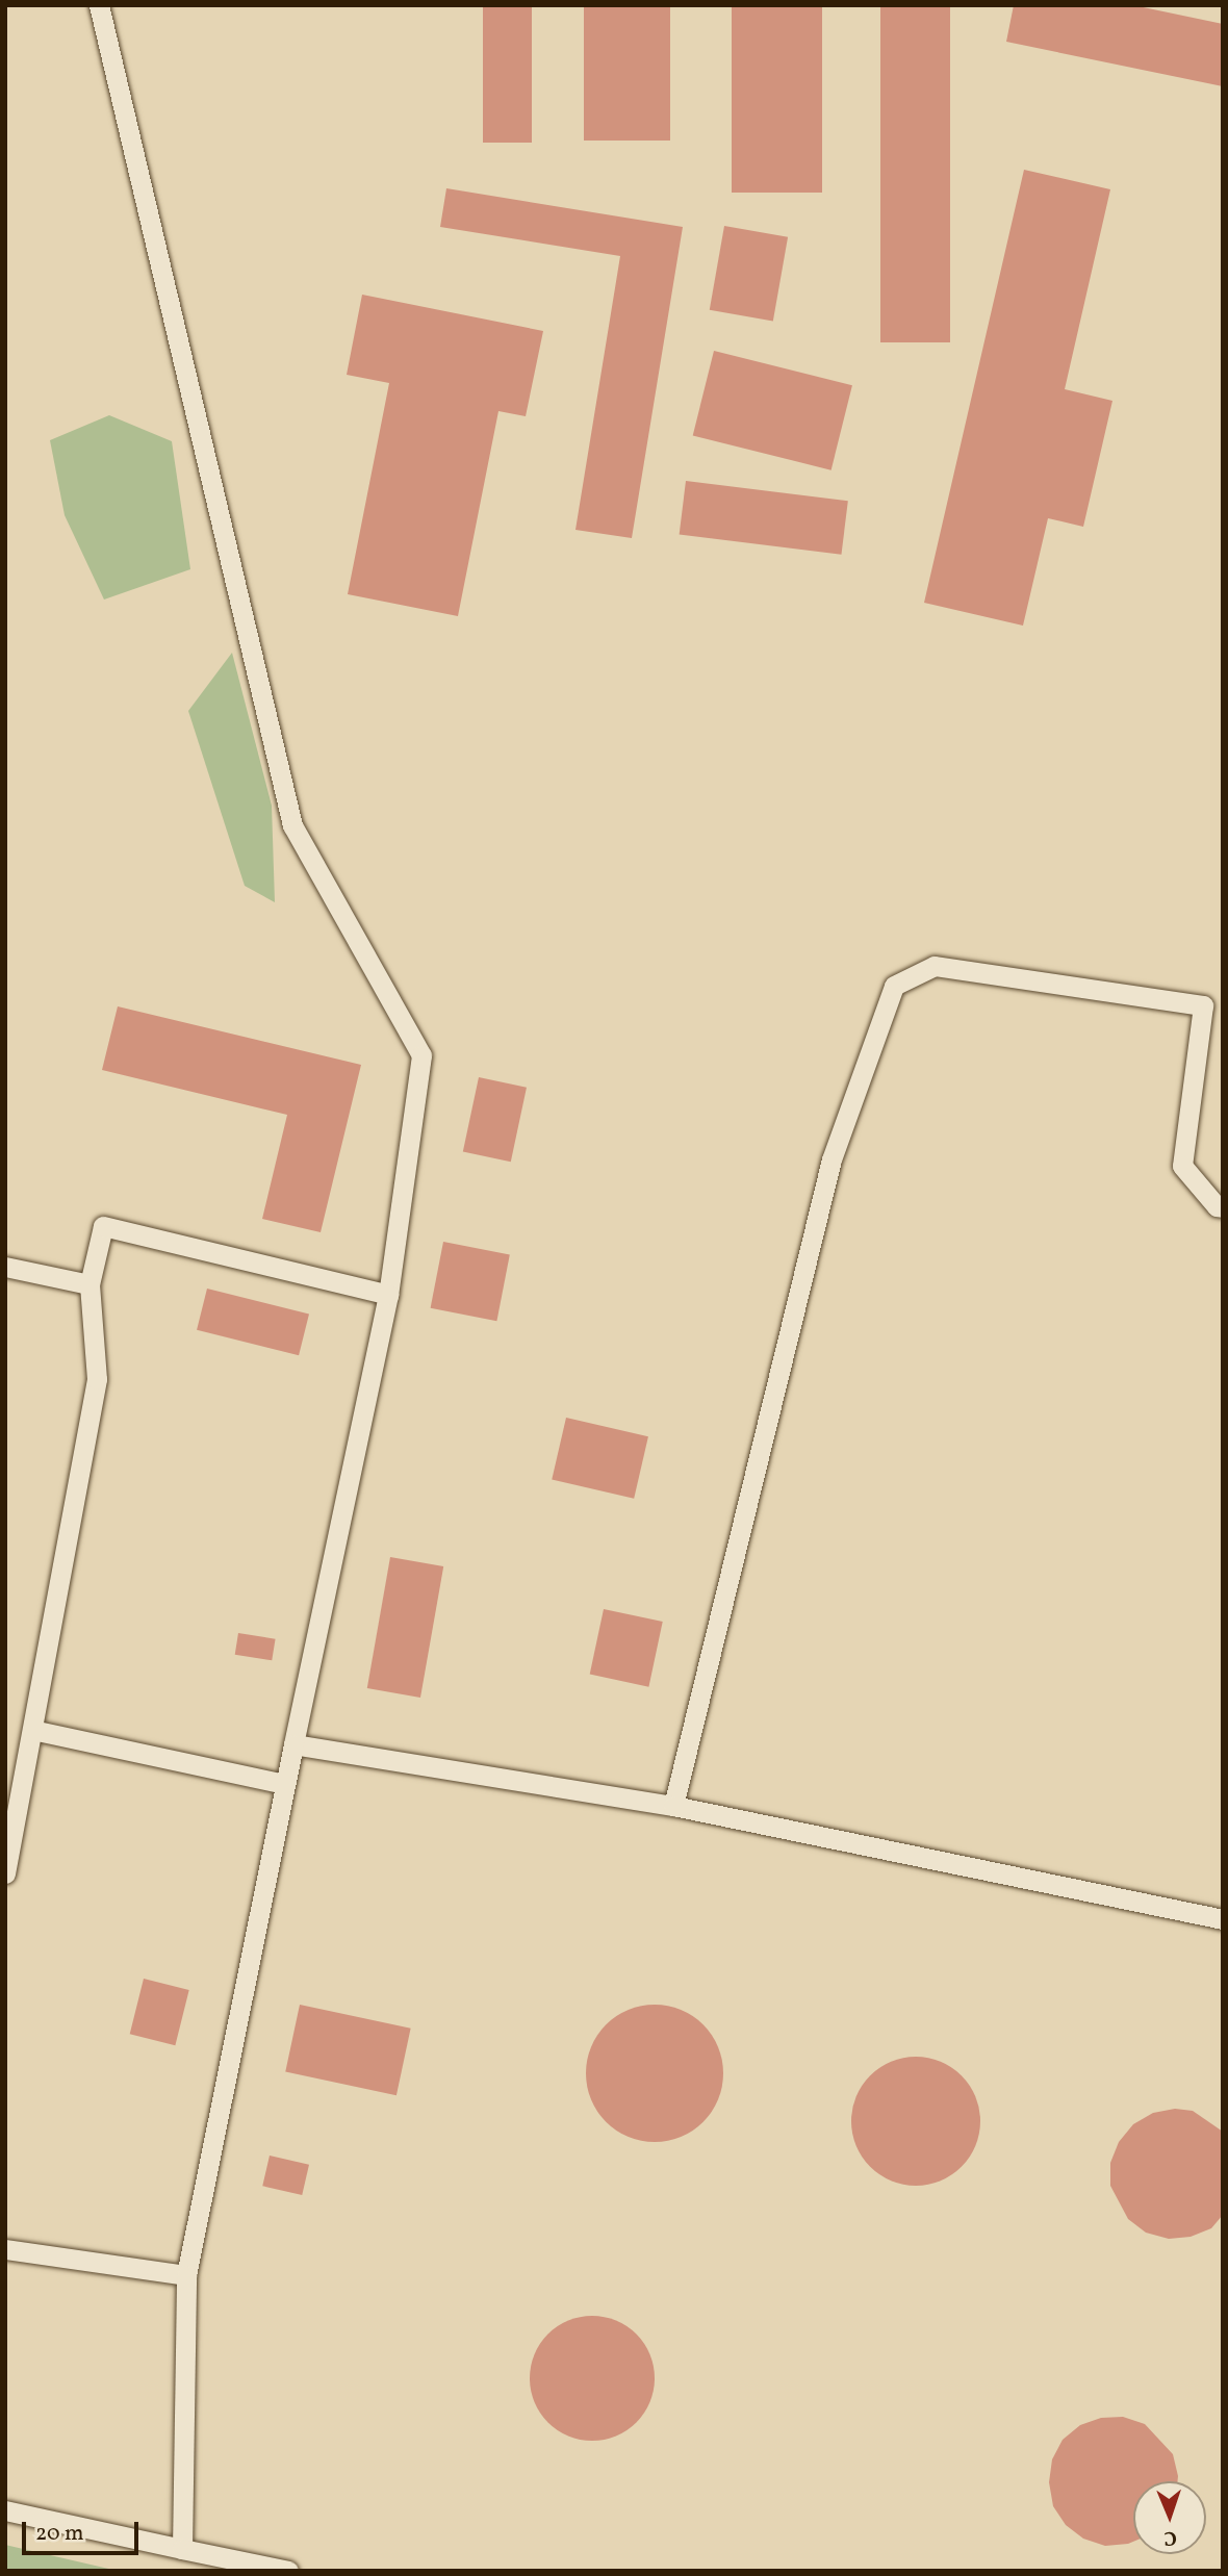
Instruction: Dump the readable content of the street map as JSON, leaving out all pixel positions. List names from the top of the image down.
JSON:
{
  "scale_bar": "20 m",
  "north": "bottom"
}
